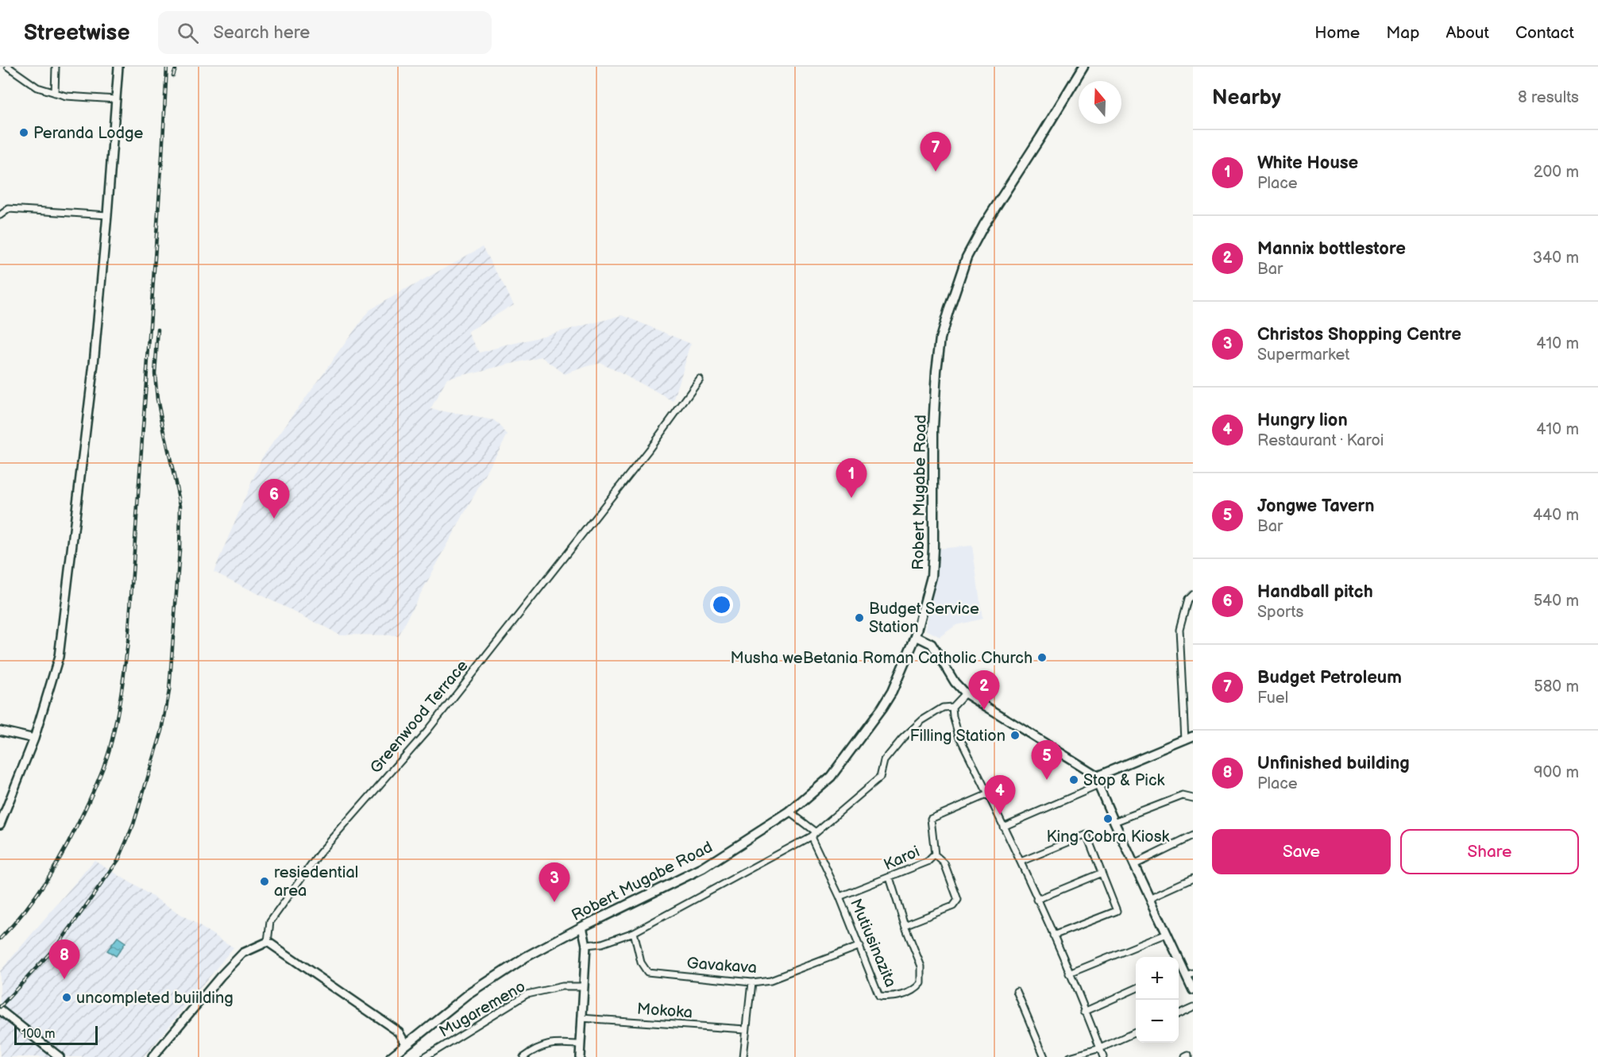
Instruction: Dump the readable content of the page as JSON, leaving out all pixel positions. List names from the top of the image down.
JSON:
{
  "streets": {
    "main road": ["Robert Mugabe Road"],
    "street": [
      "Greenwood Terrace",
      "Karoi",
      "Mutiusinazita",
      "Gavakava",
      "Mugaremeno",
      "Mokoka"
    ]
  },
  "crossings": [
    ["Karoi", "Mutiusinazita"],
    ["Mutiusinazita", "Gavakava"]
  ],
  "places": [
    "Peranda Lodge",
    "Budget Service Station",
    "Musha weBetania Roman Catholic Church",
    "Filling Station",
    "Stop & Pick",
    "King Cobra Kiosk",
    "resiedential area",
    "uncompleted buiilding"
  ],
  "scale_bar": "100 m",
  "north": "top",
  "page": {
    "header": "Streetwise",
    "search": "Search here",
    "nav": [
      "Home",
      "Map",
      "About",
      "Contact"
    ],
    "heading": ["Nearby", "8 results"],
    "list": [
      {
        "mark": "1",
        "name": "White House",
        "note": "Place",
        "value": "200 m"
      },
      {
        "mark": "2",
        "name": "Mannix bottlestore",
        "note": "Bar",
        "value": "340 m"
      },
      {
        "mark": "3",
        "name": "Christos Shopping Centre",
        "note": "Supermarket",
        "value": "410 m"
      },
      {
        "mark": "4",
        "name": "Hungry lion",
        "note": "Restaurant · Karoi",
        "value": "410 m"
      },
      {
        "mark": "5",
        "name": "Jongwe Tavern",
        "note": "Bar",
        "value": "440 m"
      },
      {
        "mark": "6",
        "name": "Handball pitch",
        "note": "Sports",
        "value": "540 m"
      },
      {
        "mark": "7",
        "name": "Budget Petroleum",
        "note": "Fuel",
        "value": "580 m"
      },
      {
        "mark": "8",
        "name": "Unfinished building",
        "note": "Place",
        "value": "900 m"
      }
    ],
    "pins": [
      "7",
      "1",
      "6",
      "2",
      "5",
      "4",
      "3",
      "8"
    ],
    "buttons": ["Save", "Share"],
    "map_buttons": ["+", "−"],
    "scale": "100 m"
  }
}
